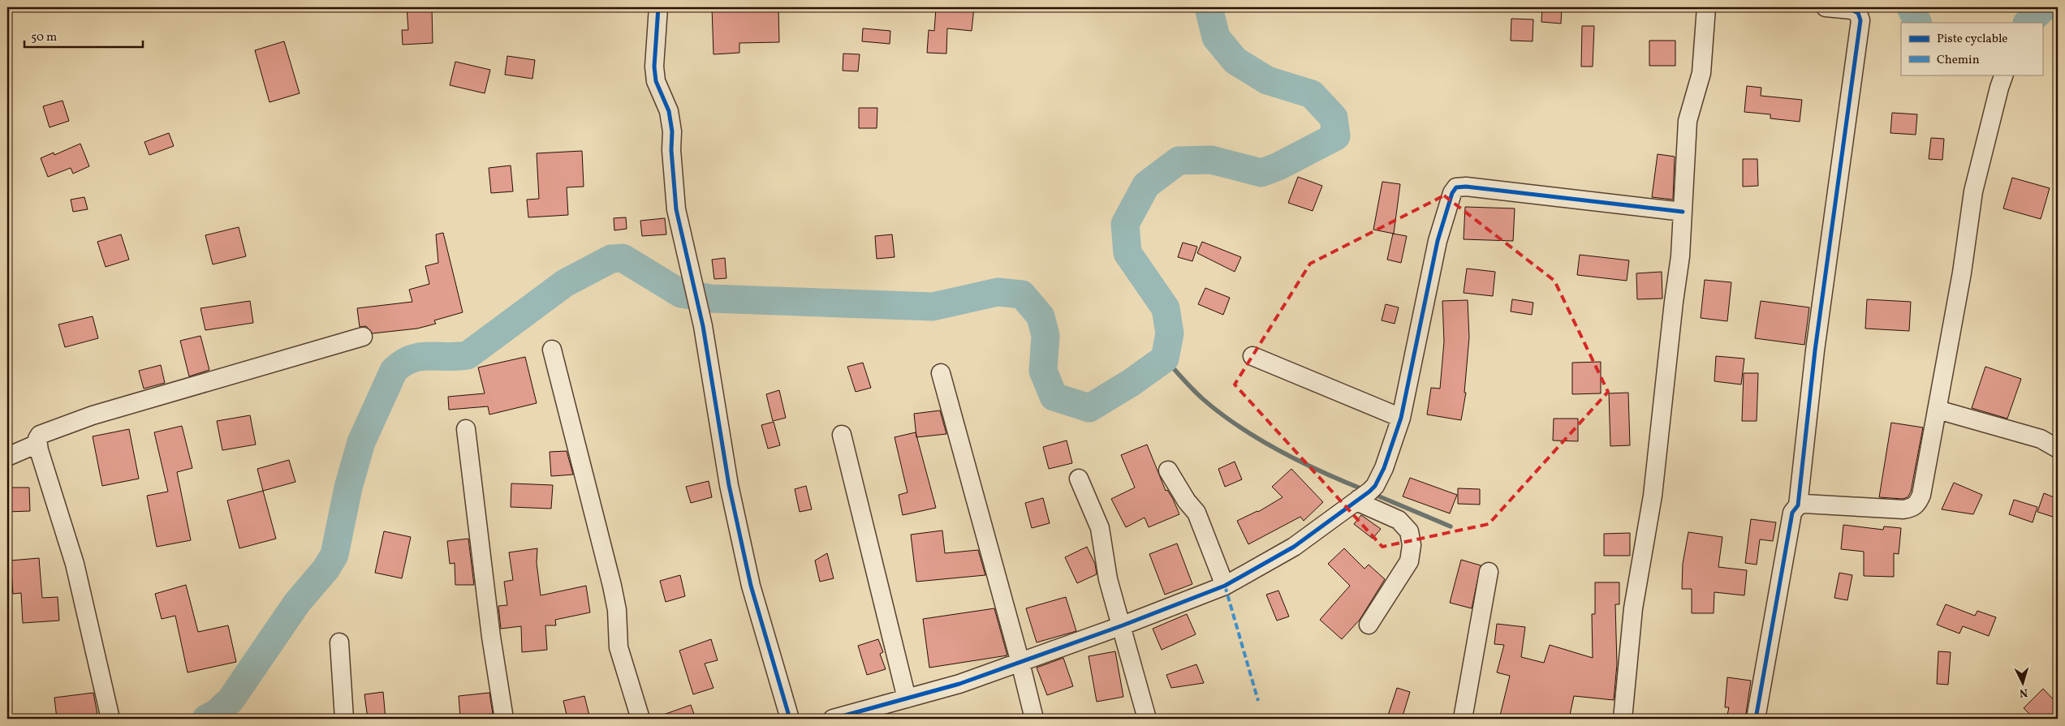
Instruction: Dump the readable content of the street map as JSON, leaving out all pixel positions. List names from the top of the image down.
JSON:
{
  "legend": ["Piste cyclable", "Chemin"],
  "scale_bar": "50 m",
  "north": "bottom"
}
